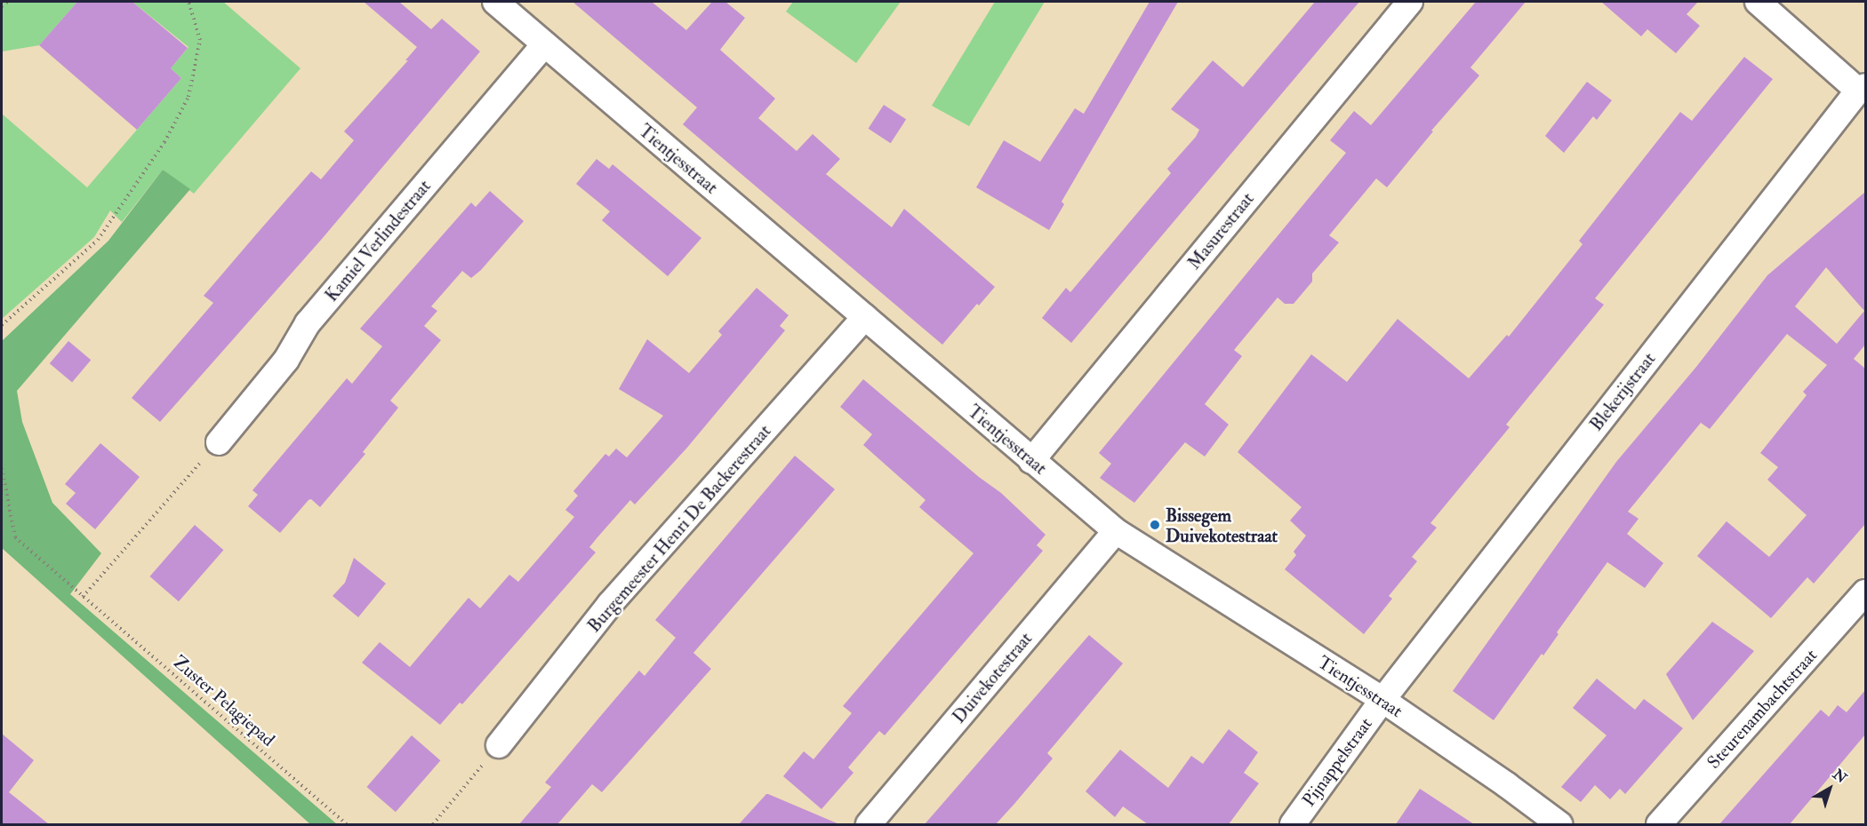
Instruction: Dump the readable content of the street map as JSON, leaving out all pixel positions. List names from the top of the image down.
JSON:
{
  "streets": {
    "street": [
      "Tientjesstraat",
      "Masurestraat",
      "Kamiel Verlindestraat",
      "Blekerijstraat",
      "Burgemeester Henri De Backerestraat",
      "Duivekotestraat",
      "Steurenambachtstraat",
      "Pijnappelstraat"
    ],
    "path": ["Zuster Pelagiepad"]
  },
  "crossings": [
    ["Tientjesstraat", "Masurestraat"],
    ["Tientjesstraat", "Kamiel Verlindestraat"],
    ["Tientjesstraat", "Blekerijstraat"],
    ["Tientjesstraat", "Burgemeester Henri De Backerestraat"],
    ["Tientjesstraat", "Duivekotestraat"],
    ["Tientjesstraat", "Pijnappelstraat"],
    ["Blekerijstraat", "Pijnappelstraat"]
  ],
  "places": ["Bissegem Duivekotestraat"],
  "north": "top right"
}
